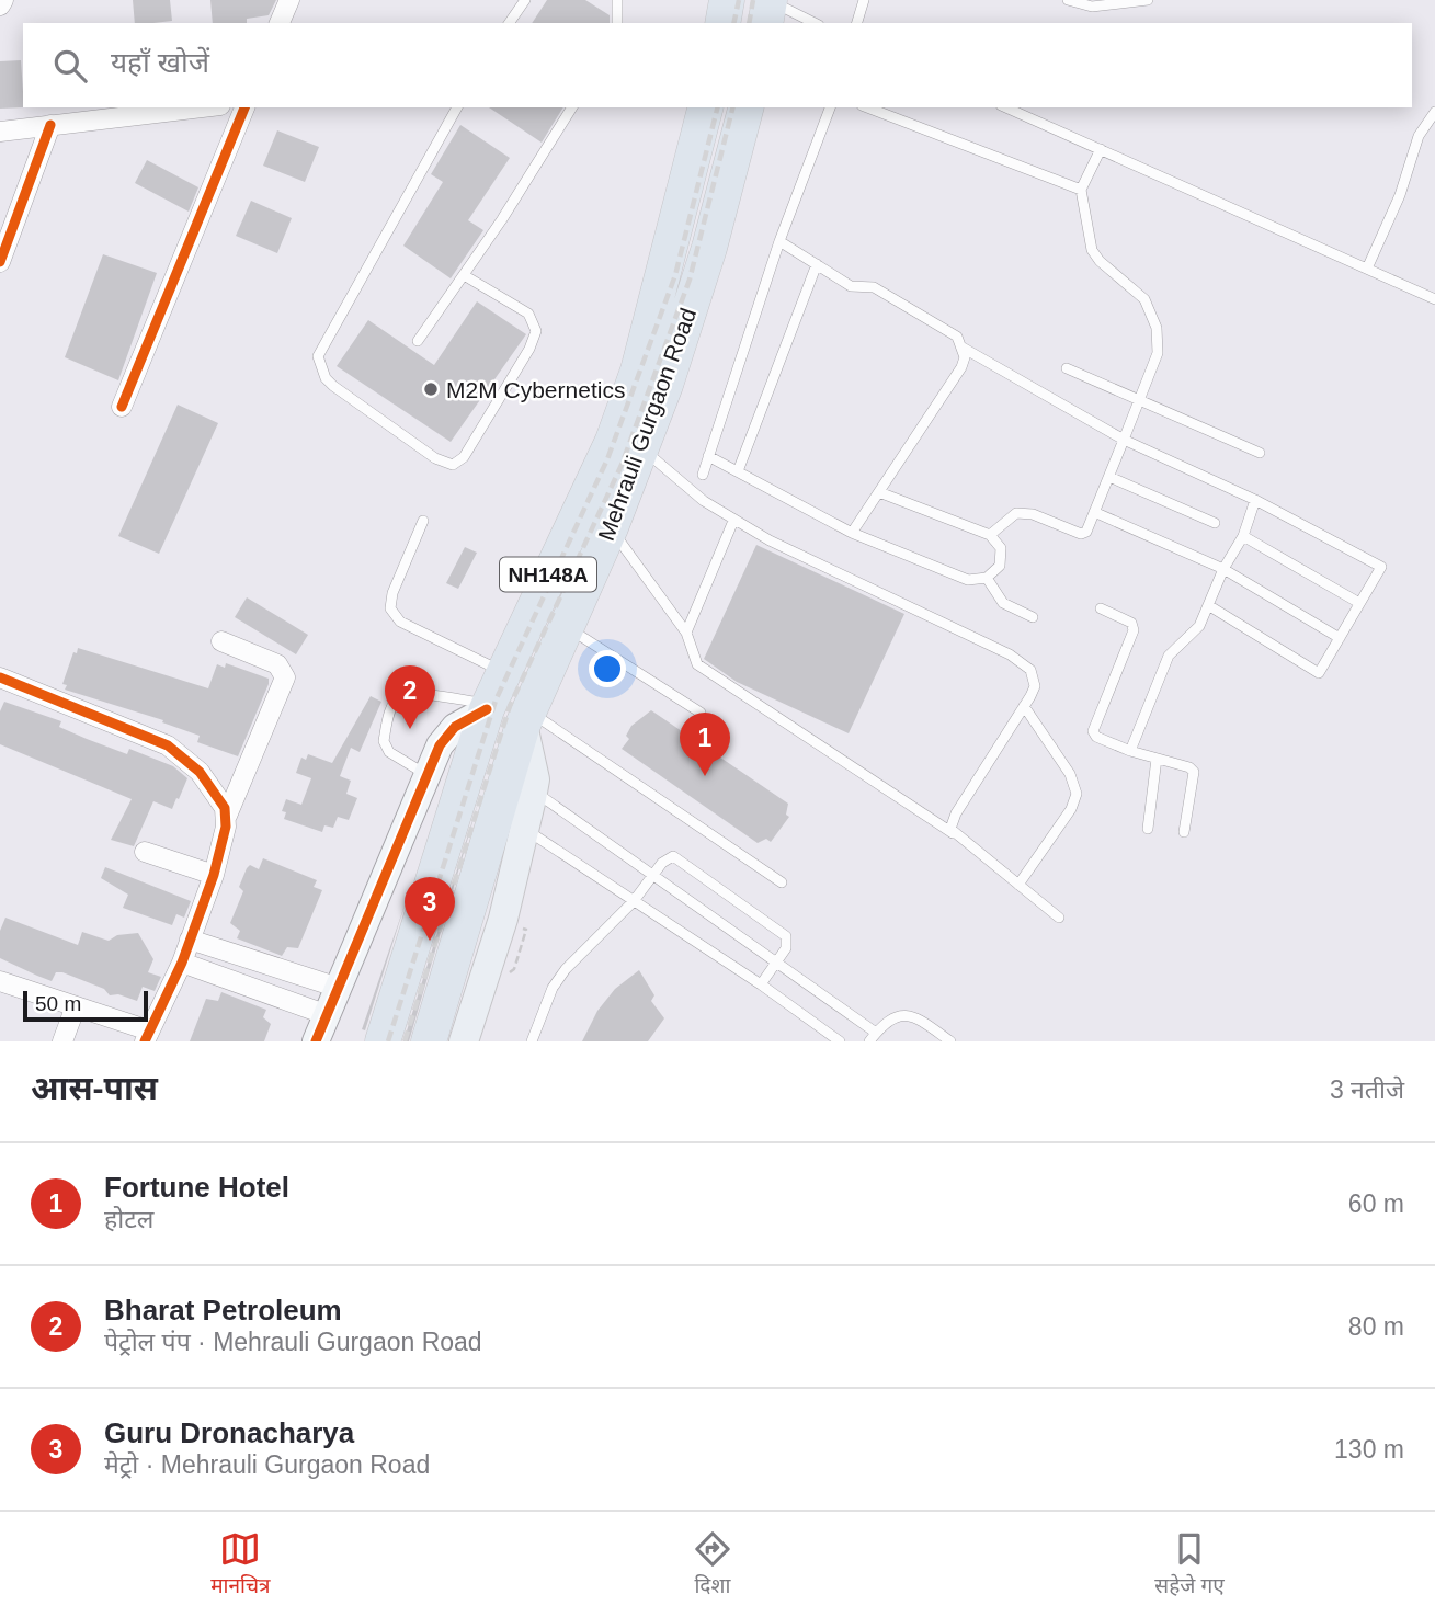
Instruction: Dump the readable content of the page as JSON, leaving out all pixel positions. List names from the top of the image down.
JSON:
{
  "streets": {
    "highway": ["Mehrauli Gurgaon Road", "NH148A"]
  },
  "places": ["M2M Cybernetics"],
  "scale_bar": "50 m",
  "page": {
    "search": "यहाँ खोजें",
    "pins": ["2", "1", "3"],
    "scale": "50 m",
    "heading": ["आस-पास", "3 नतीजे"],
    "list": [
      {
        "mark": "1",
        "name": "Fortune Hotel",
        "note": "होटल",
        "value": "60 m"
      },
      {
        "mark": "2",
        "name": "Bharat Petroleum",
        "note": "पेट्रोल पंप · Mehrauli Gurgaon Road",
        "value": "80 m"
      },
      {
        "mark": "3",
        "name": "Guru Dronacharya",
        "note": "मेट्रो · Mehrauli Gurgaon Road",
        "value": "130 m"
      }
    ],
    "nav": ["मानचित्र", "दिशा", "सहेजे गए"]
  }
}
